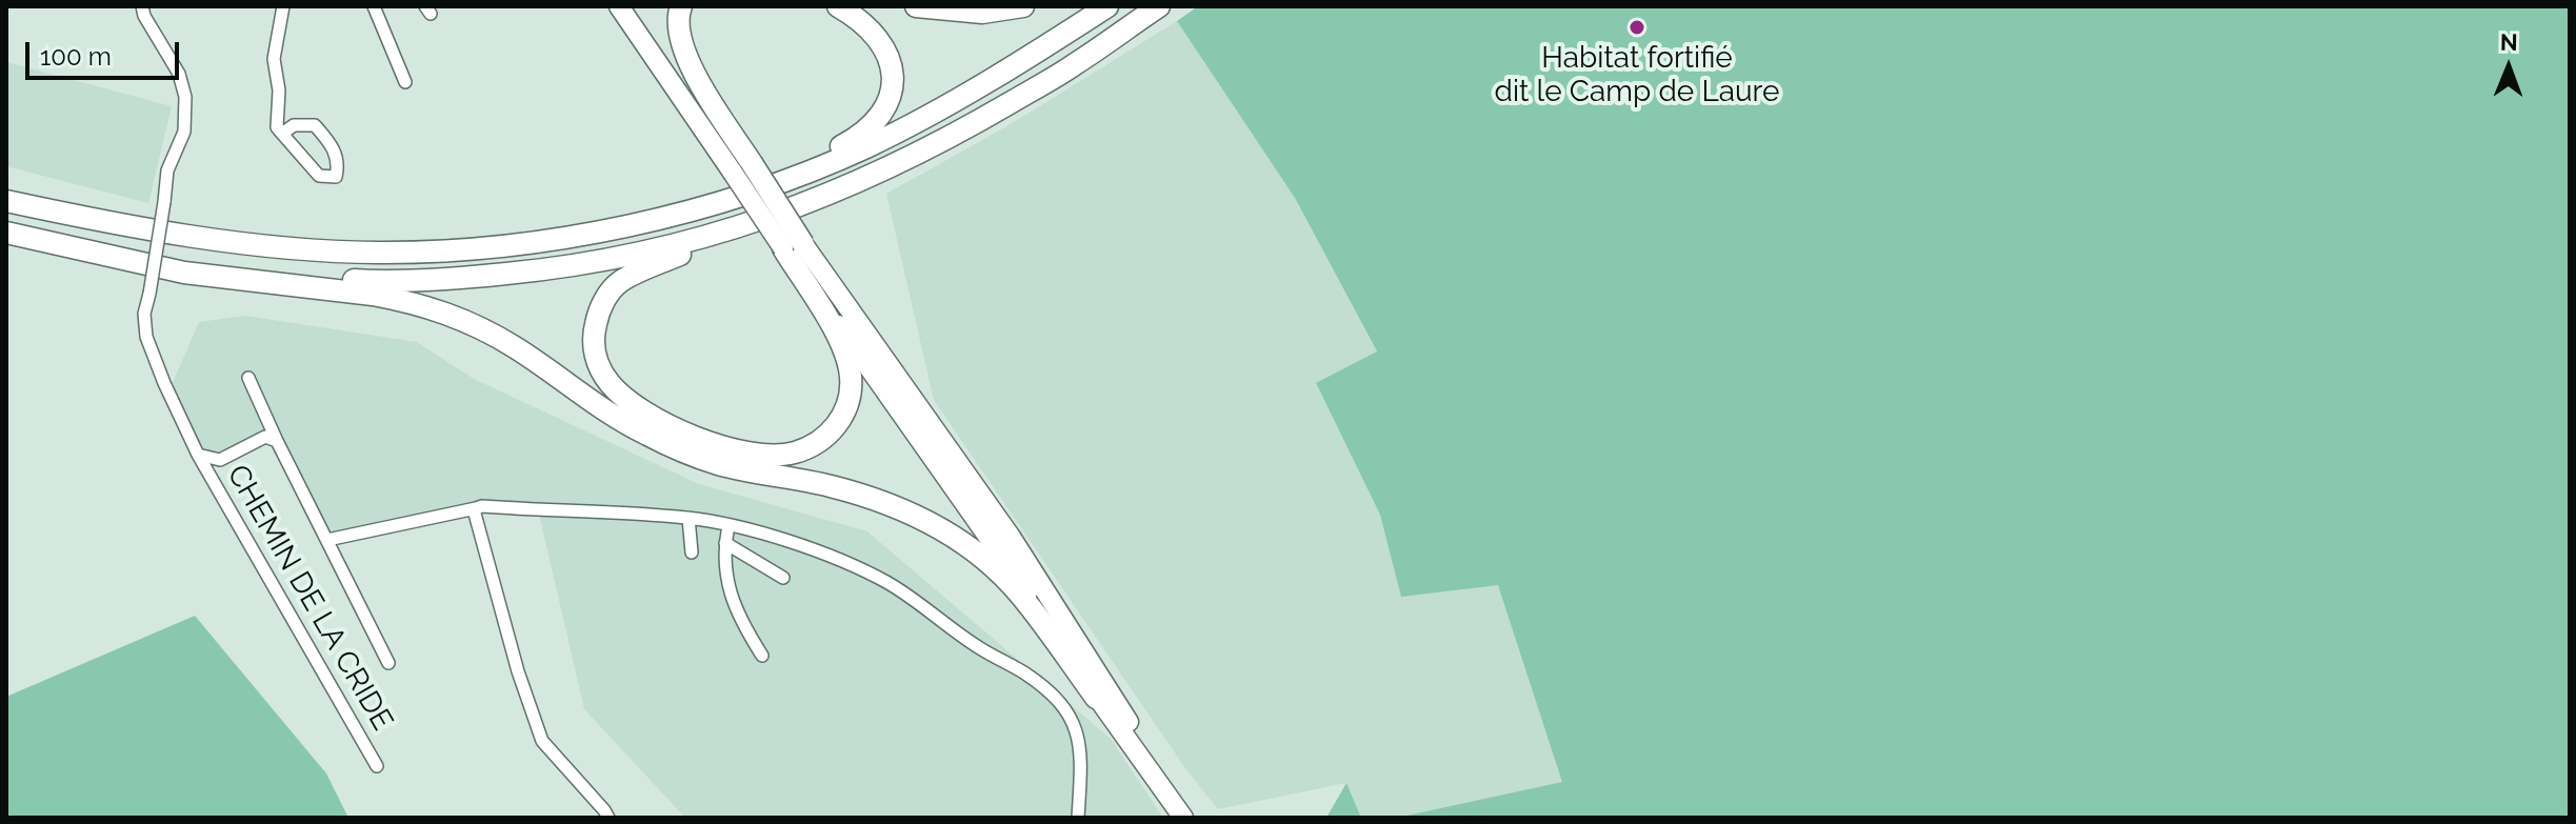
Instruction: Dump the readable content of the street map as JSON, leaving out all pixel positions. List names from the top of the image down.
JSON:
{
  "streets": {
    "street": ["CHEMIN DE LA CRIDE"]
  },
  "places": ["Habitat fortifié dit le Camp de Laure"],
  "scale_bar": "100 m",
  "north": "top"
}
